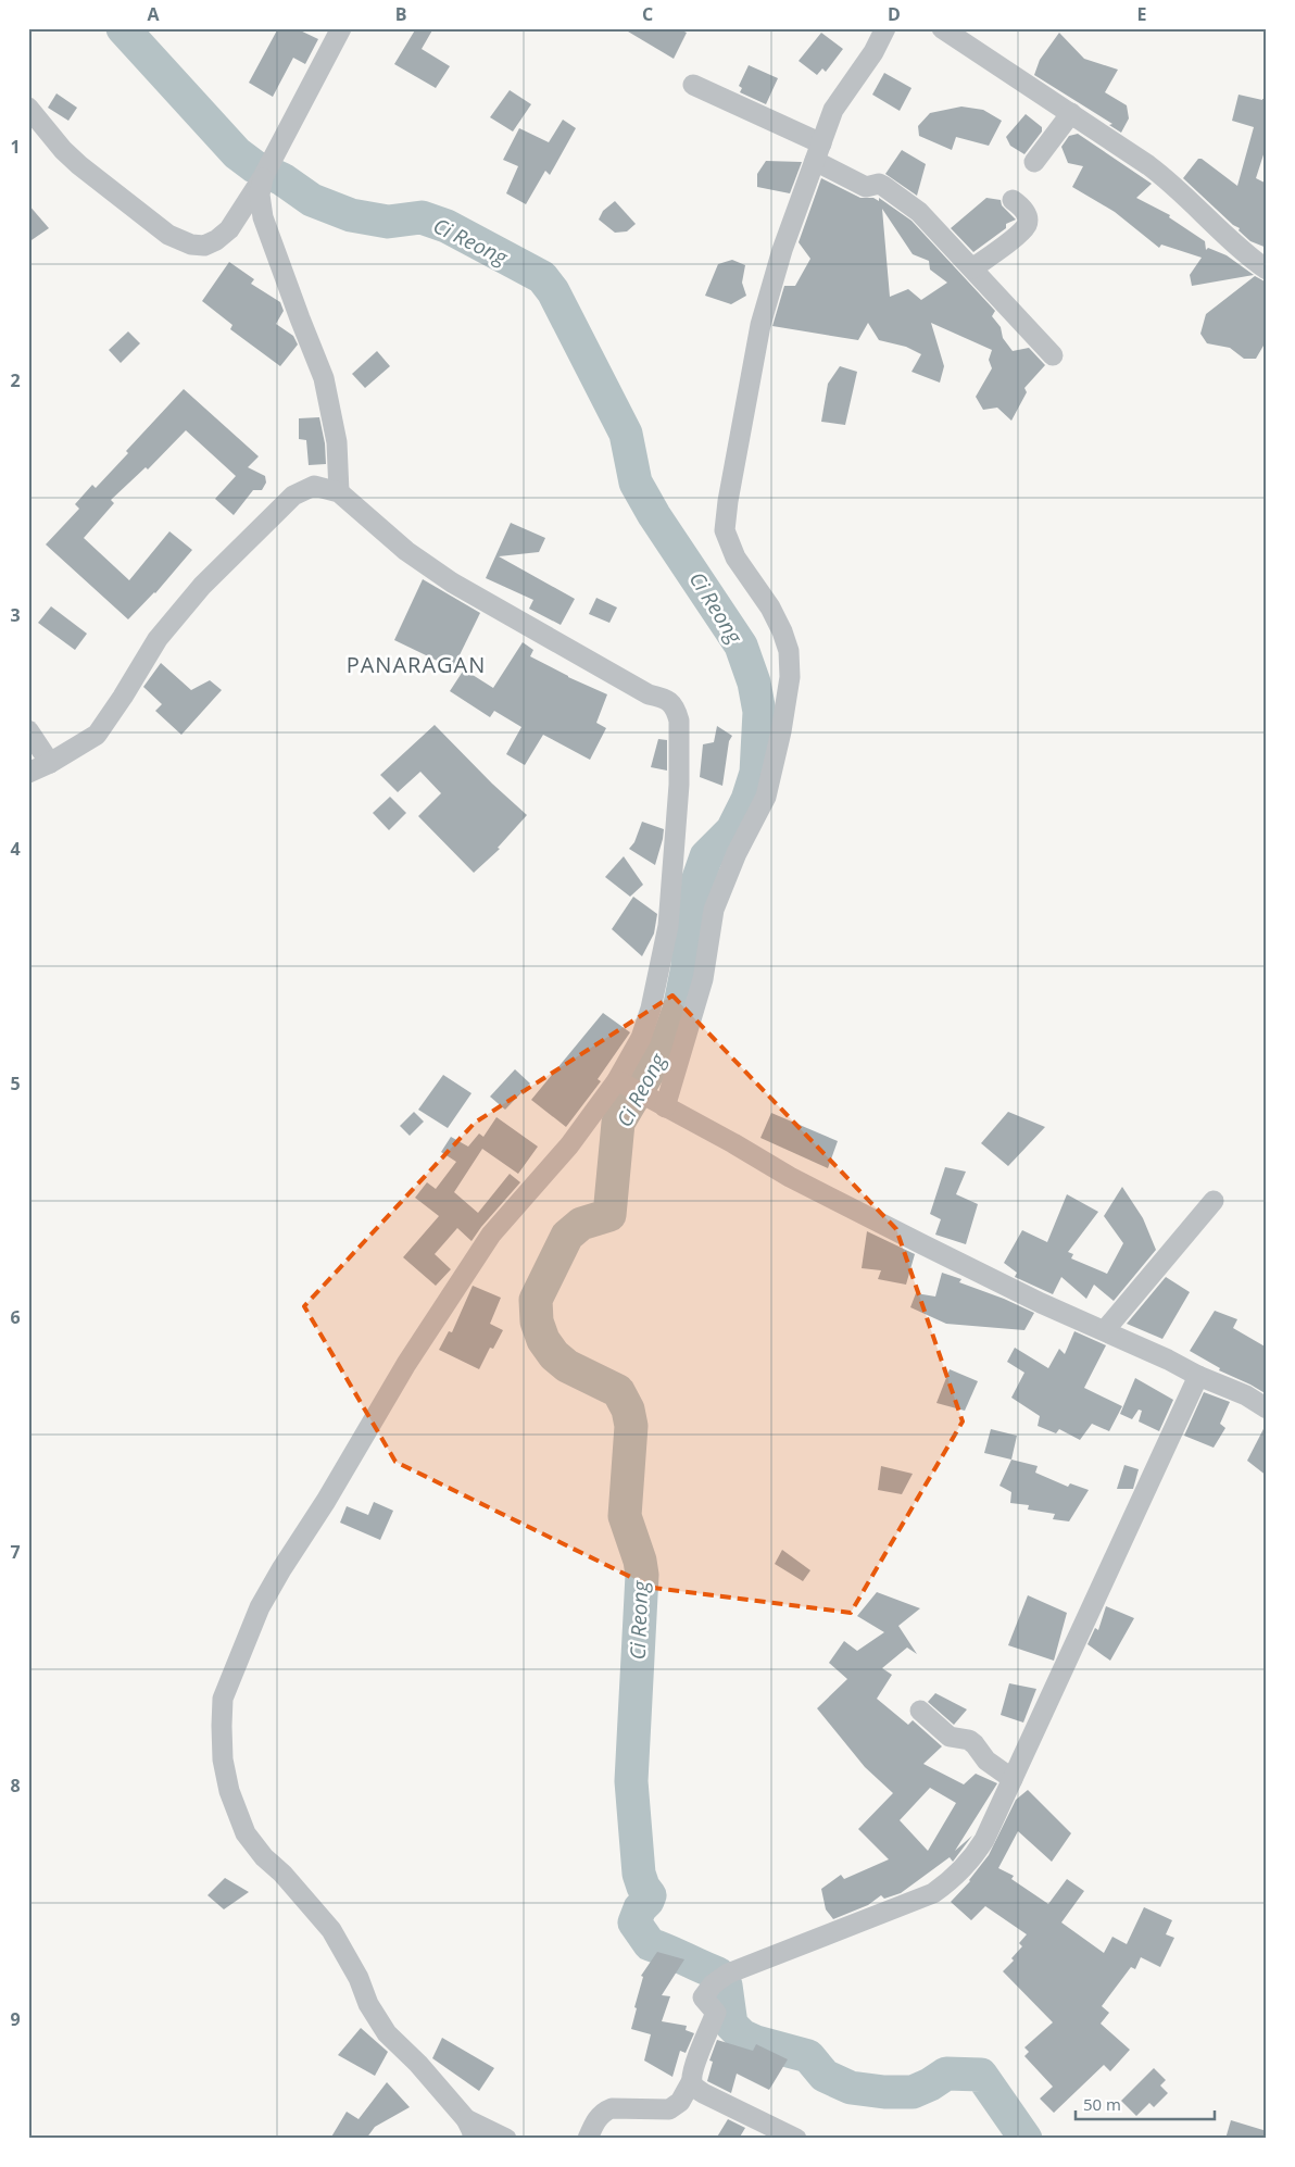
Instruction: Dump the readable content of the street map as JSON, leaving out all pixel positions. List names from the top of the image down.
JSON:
{
  "districts": ["PANARAGAN"],
  "water": ["Ci Reong"],
  "scale_bar": "50 m",
  "grid": {
    "columns": [
      "A",
      "B",
      "C",
      "D",
      "E"
    ],
    "rows": [
      "1",
      "2",
      "3",
      "4",
      "5",
      "6",
      "7",
      "8",
      "9"
    ]
  }
}
